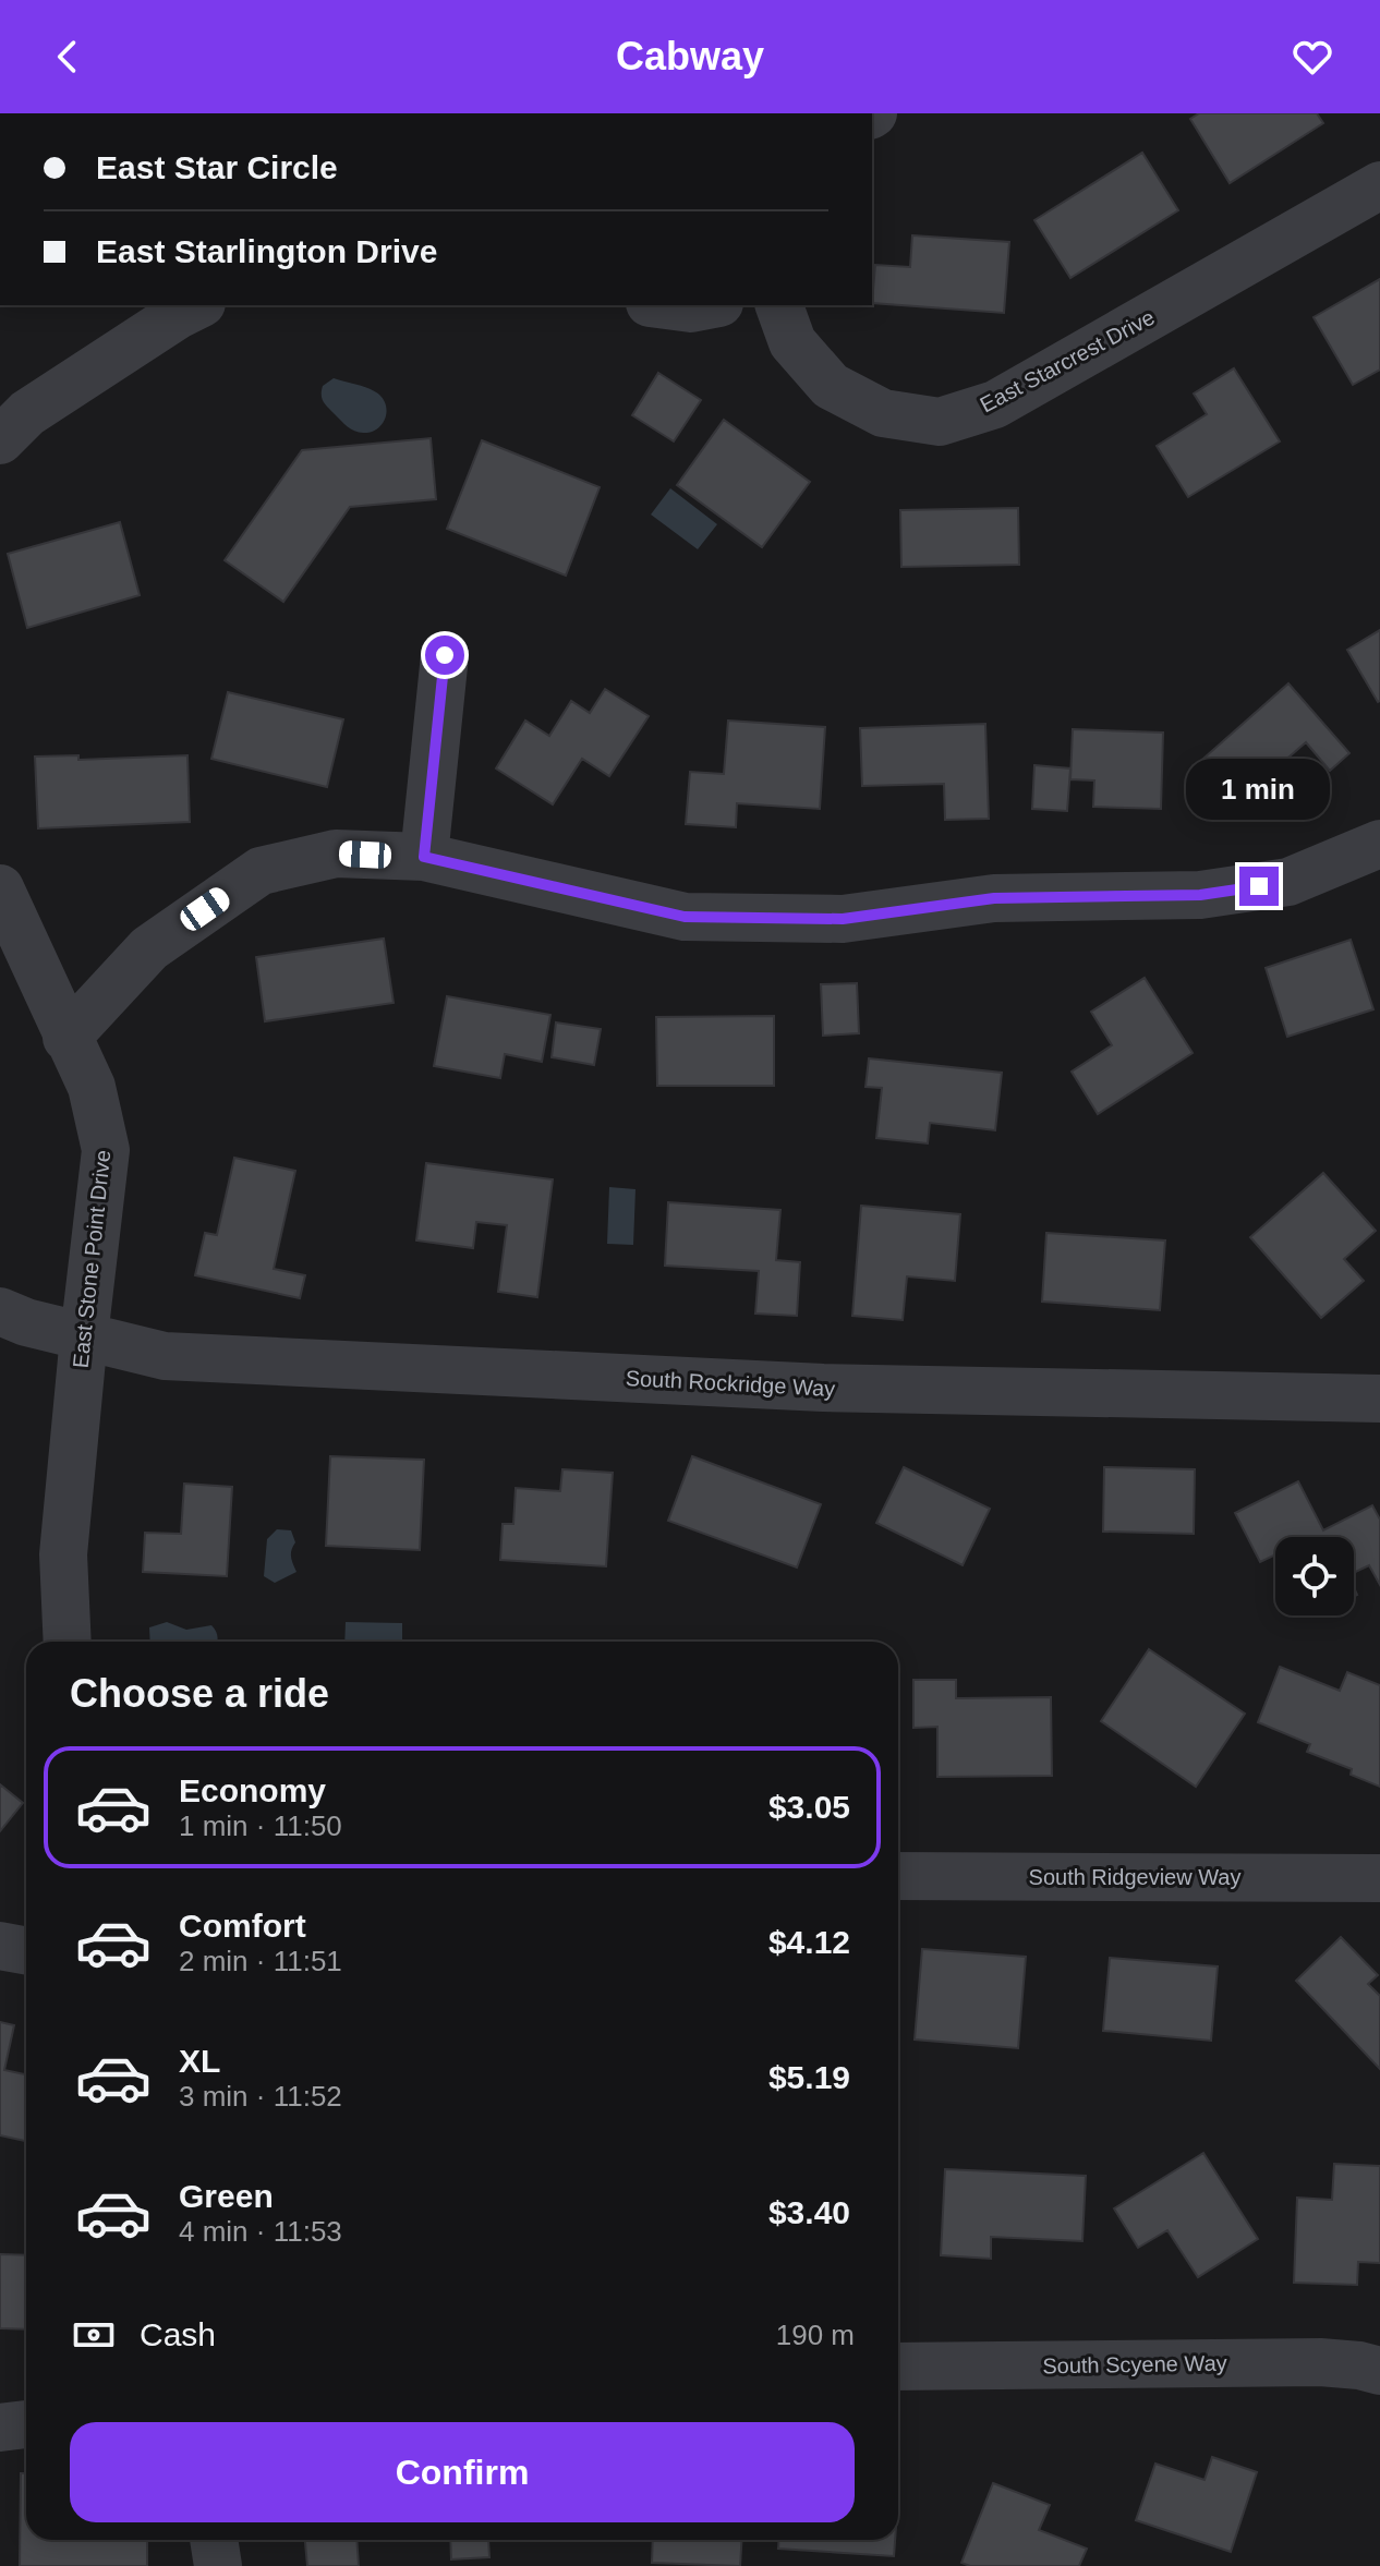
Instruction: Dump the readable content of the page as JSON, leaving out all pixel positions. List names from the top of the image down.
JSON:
{
  "streets": {
    "street": [
      "East Starcrest Drive",
      "East Stone Point Drive",
      "South Rockridge Way",
      "South Ridgeview Way",
      "South Scyene Way"
    ]
  },
  "crossings": [
    ["East Stone Point Drive", "South Rockridge Way"]
  ],
  "page": {
    "header": "Cabway",
    "banner": ["East Star Circle", "East Starlington Drive"],
    "bubble": "1 min",
    "heading": "Choose a ride",
    "list": [
      {
        "name": "Economy",
        "note": "1 min · 11:50",
        "value": "$3.05"
      },
      {
        "name": "Comfort",
        "note": "2 min · 11:51",
        "value": "$4.12"
      },
      {
        "name": "XL",
        "note": "3 min · 11:52",
        "value": "$5.19"
      },
      {
        "name": "Green",
        "note": "4 min · 11:53",
        "value": "$3.40"
      }
    ],
    "pay": ["Cash", "190 m"],
    "buttons": "Confirm"
  }
}
